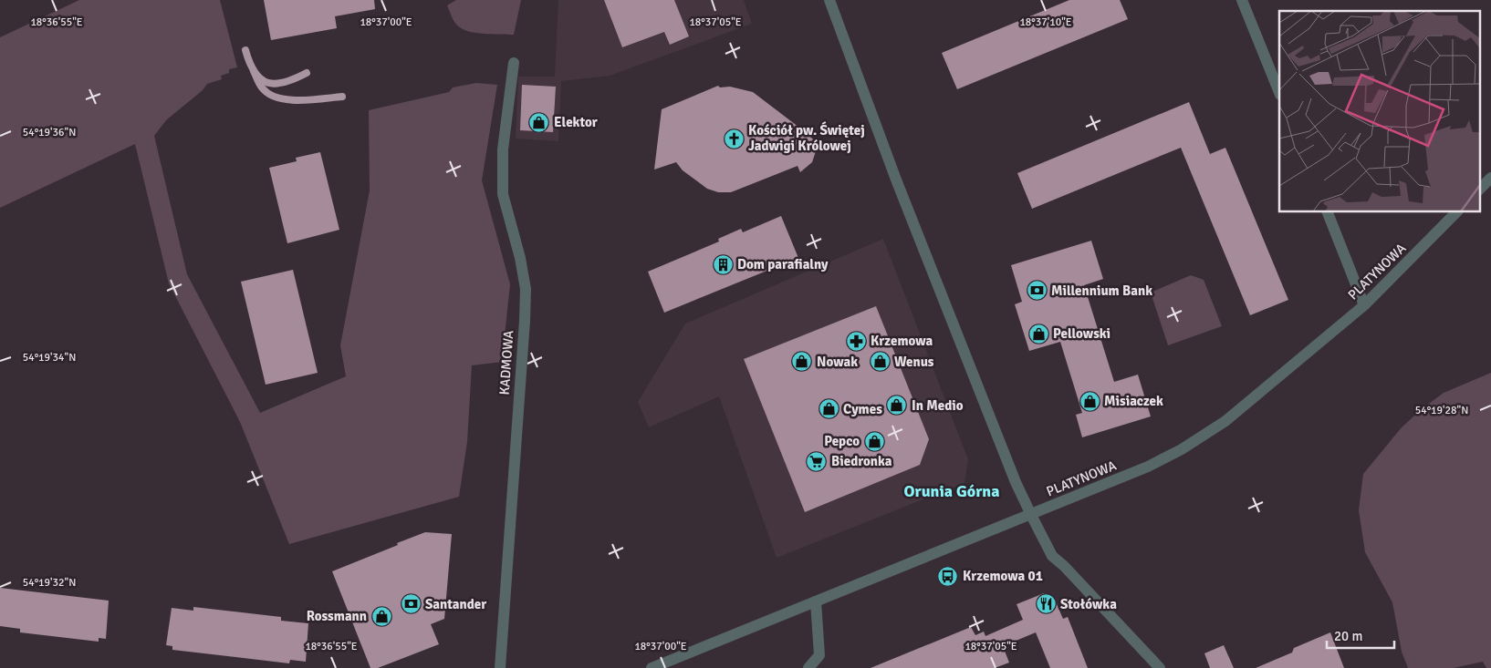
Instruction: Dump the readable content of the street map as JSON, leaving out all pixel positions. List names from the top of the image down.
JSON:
{
  "streets": {
    "street": ["PLATYNOWA", "KADMOWA"]
  },
  "districts": ["Orunia Górna"],
  "places": {
    "shop": [
      "Elektor",
      "Pellowski",
      "Nowak",
      "Wenus",
      "Misiaczek",
      "In Medio",
      "Cymes",
      "Pepco",
      "Rossmann"
    ],
    "church": ["Kościół pw. Świętej Jadwigi Królowej"],
    "building": ["Dom parafialny"],
    "bank": ["Millennium Bank", "Santander"],
    "pharmacy": ["Krzemowa"],
    "supermarket": ["Biedronka"],
    "bus stop": ["Krzemowa 01"],
    "restaurant": ["Stołówka"]
  },
  "scale_bar": "20 m",
  "coordinates": [
    "18°36'55\"E",
    "18°37'00\"E",
    "18°37'05\"E",
    "18°37'10\"E",
    "54°19'36\"N",
    "54°19'34\"N",
    "54°19'28\"N",
    "54°19'32\"N"
  ]
}
